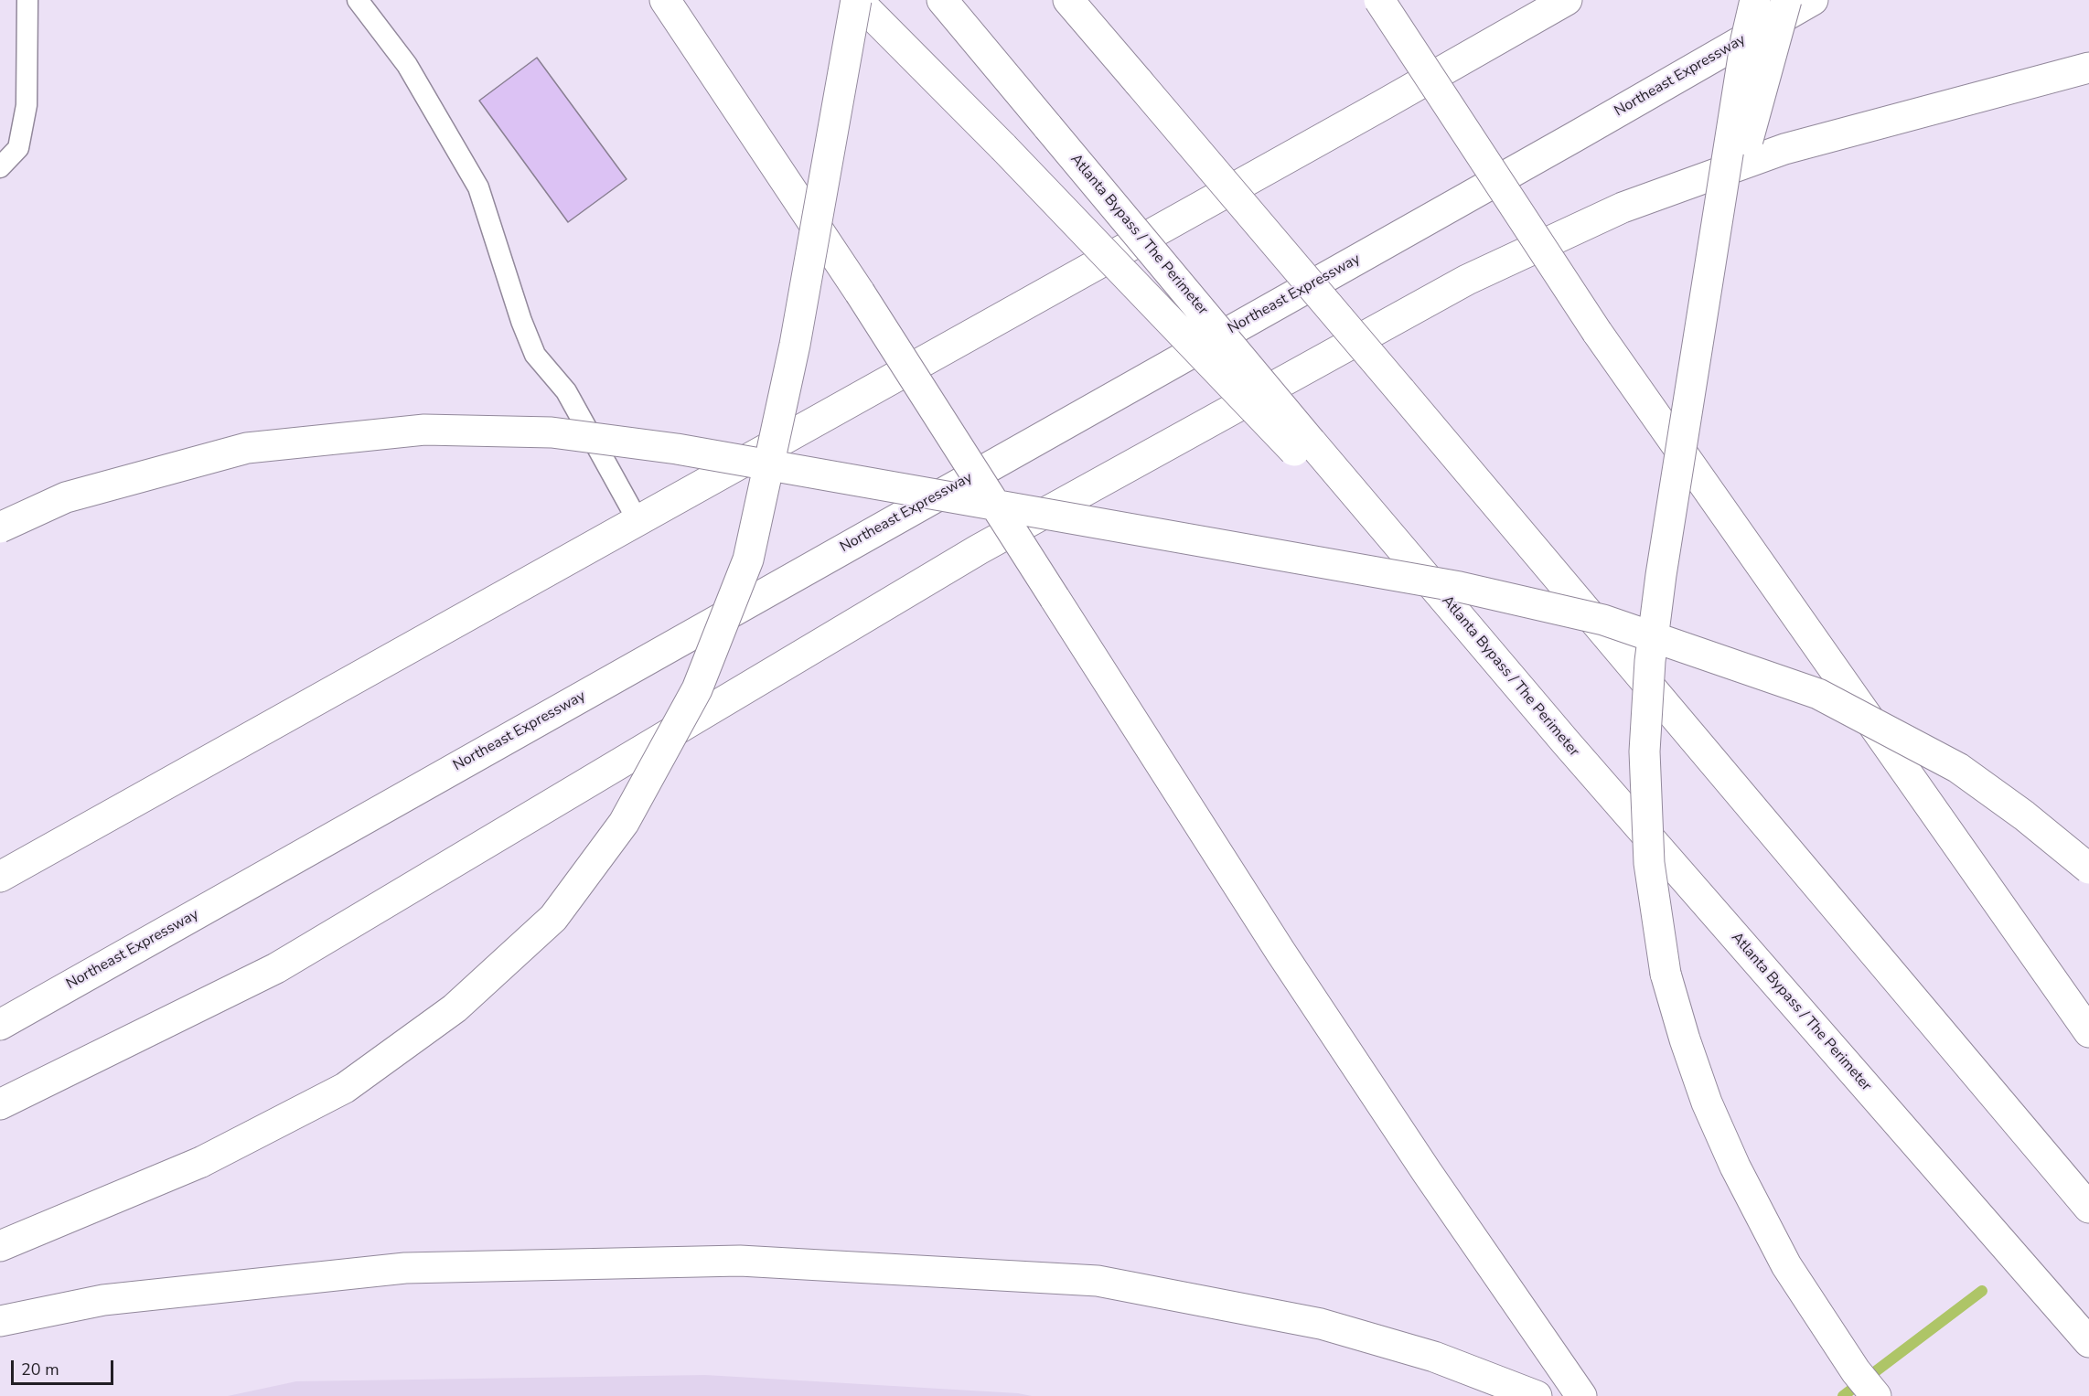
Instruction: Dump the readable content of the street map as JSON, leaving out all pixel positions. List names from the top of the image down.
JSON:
{
  "streets": {
    "highway": ["Northeast Expressway", "Atlanta Bypass / The Perimeter"]
  },
  "scale_bar": "20 m"
}
